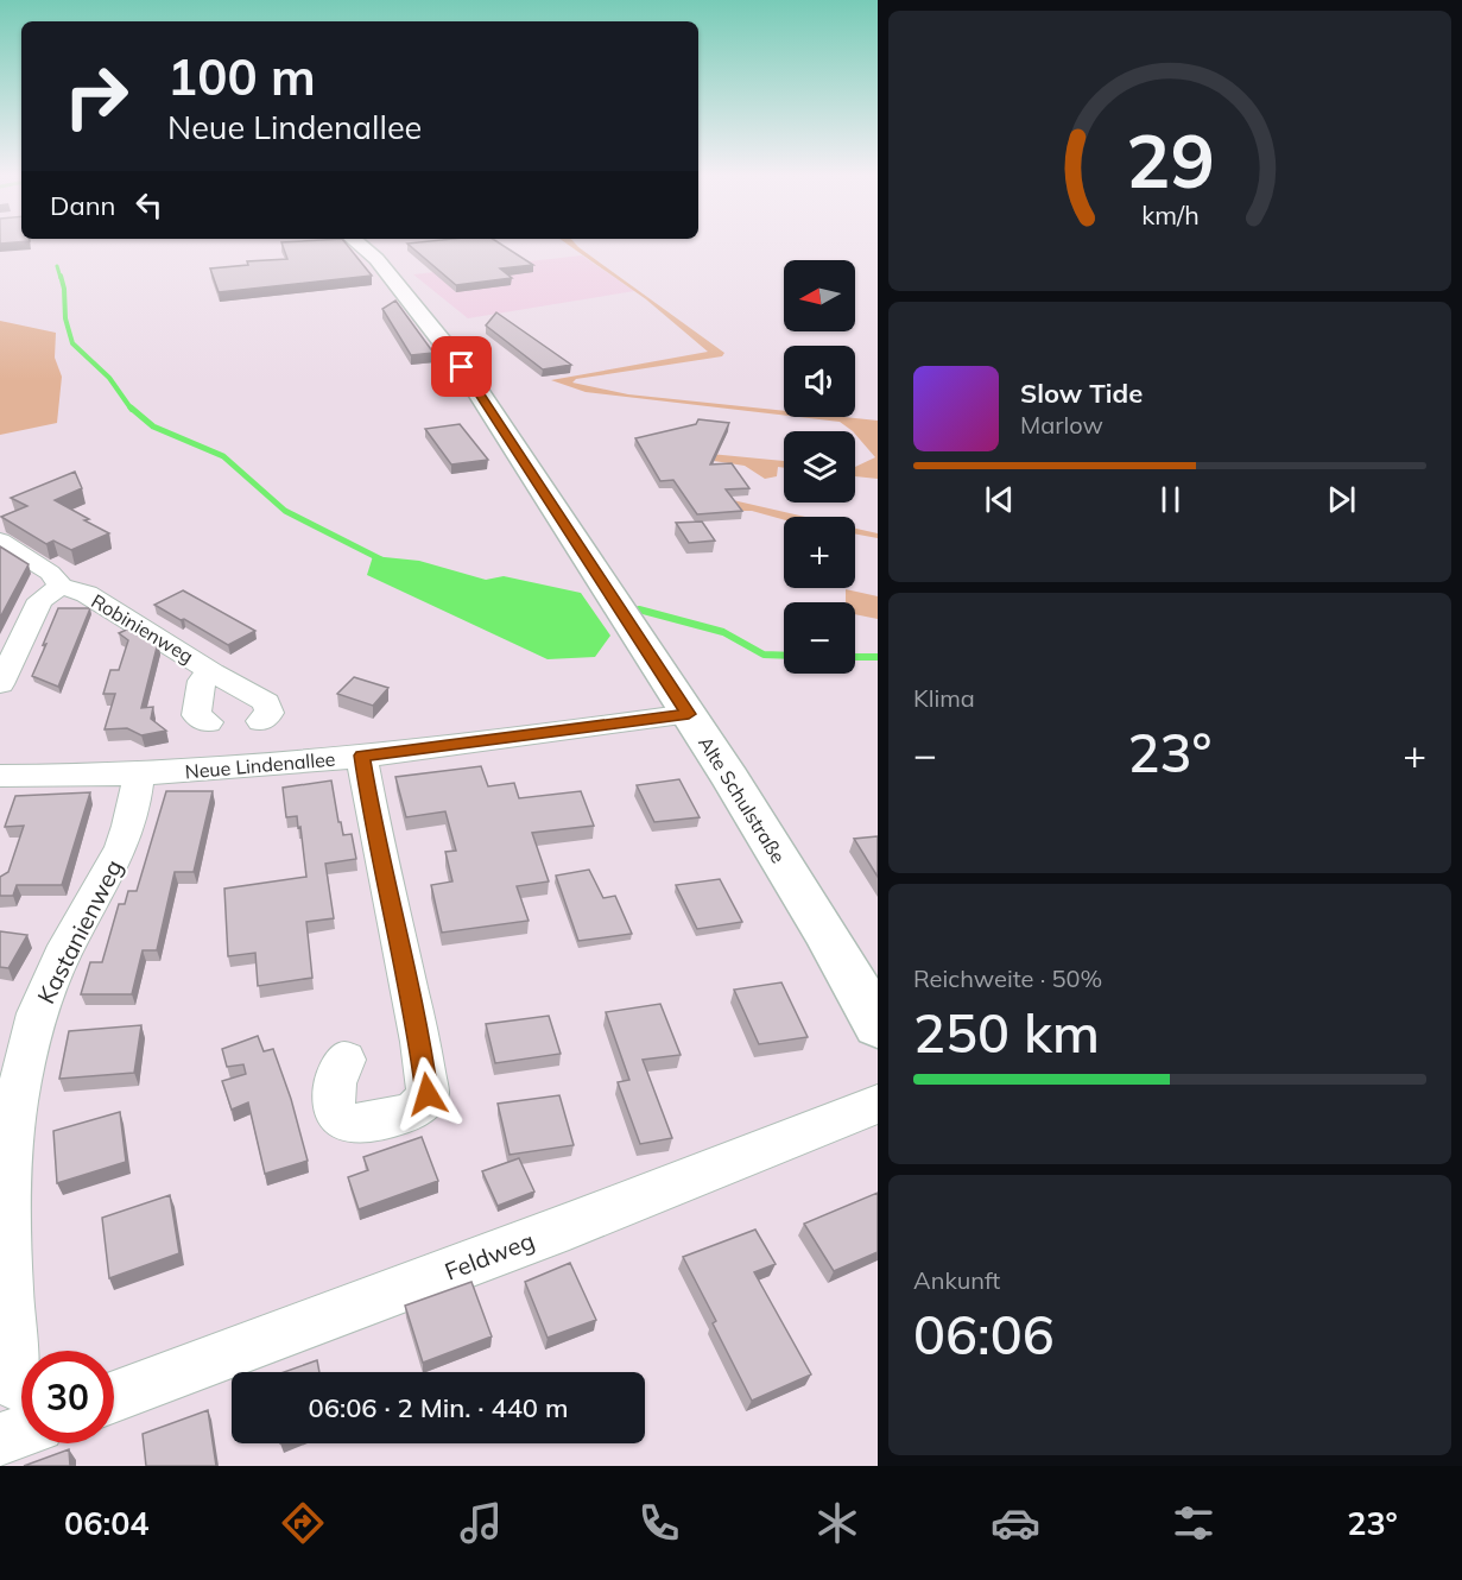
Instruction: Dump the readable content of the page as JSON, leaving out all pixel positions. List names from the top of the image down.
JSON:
{
  "streets": {
    "street": [
      "Robinienweg",
      "Neue Lindenallee",
      "Alte Schulstraße",
      "Kastanienweg",
      "Feldweg"
    ]
  },
  "crossings": [
    ["Neue Lindenallee", "Alte Schulstraße"],
    ["Neue Lindenallee", "Kastanienweg"]
  ],
  "north": "left",
  "page": {
    "turn": ["100 m", "Neue Lindenallee"],
    "then": "Dann",
    "map_buttons": ["+", "−"],
    "song": ["Slow Tide", "Marlow"],
    "tile": [
      "Klima",
      ["Reichweite · 50%", "250 km"],
      ["Ankunft", "06:06"]
    ],
    "heat": ["−", "23°", "+"],
    "limit": "30",
    "trip": "06:06 · 2 Min. · 440 m",
    "tabs": ["06:04", "23°"],
    "gauge": ["29", "km/h"]
  }
}
